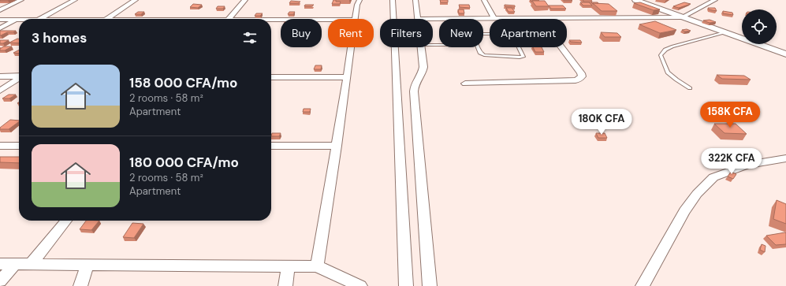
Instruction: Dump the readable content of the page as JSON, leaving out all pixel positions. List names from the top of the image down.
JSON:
{
  "page": {
    "chip": [
      "Buy",
      "Rent",
      "Filters",
      "New",
      "Apartment"
    ],
    "heading": "3 homes",
    "list": [
      {
        "name": "158 000 CFA/mo",
        "note": "2 rooms · 58 m² · Apartment"
      },
      {
        "name": "180 000 CFA/mo",
        "note": "2 rooms · 58 m² · Apartment"
      }
    ],
    "price": ["158K CFA", "180K CFA", "322K CFA"]
  }
}
